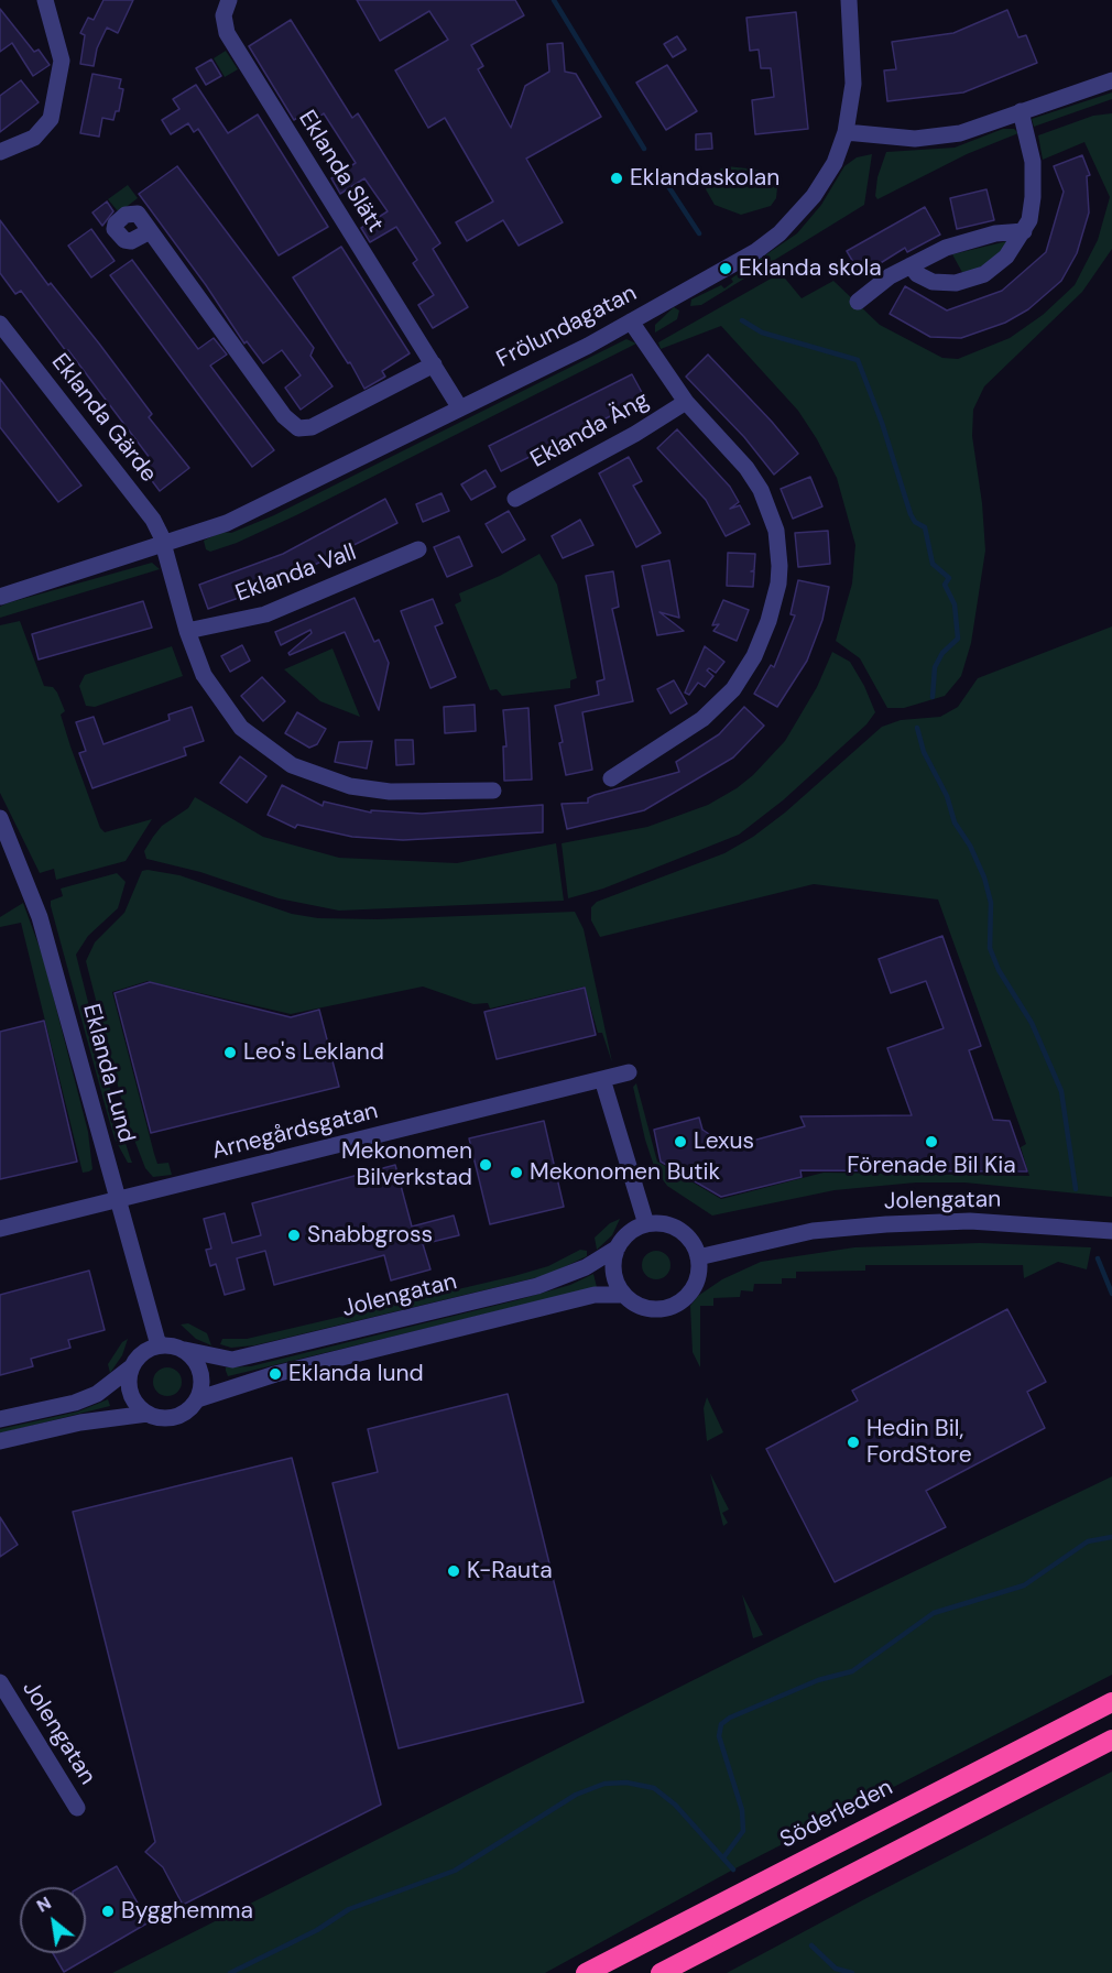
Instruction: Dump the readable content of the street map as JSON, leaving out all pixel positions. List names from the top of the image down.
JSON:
{
  "streets": {
    "highway": ["Söderleden"],
    "street": [
      "Eklanda Slätt",
      "Frölundagatan",
      "Eklanda Gärde",
      "Eklanda Äng",
      "Eklanda Vall",
      "Eklanda Lund",
      "Arnegårdsgatan",
      "Jolengatan"
    ]
  },
  "crossings": [
    ["Eklanda Slätt", "Frölundagatan"],
    ["Frölundagatan", "Eklanda Gärde"],
    ["Frölundagatan", "Eklanda Äng"],
    ["Eklanda Lund", "Arnegårdsgatan"],
    ["Eklanda Lund", "Jolengatan"]
  ],
  "places": [
    "Eklandaskolan",
    "Eklanda skola",
    "Leo's Lekland",
    "Lexus",
    "Förenade Bil Kia",
    "Mekonomen Bilverkstad",
    "Mekonomen Butik",
    "Snabbgross",
    "Eklanda lund",
    "Hedin Bil, FordStore",
    "K-Rauta",
    "Bygghemma"
  ],
  "north": "top left"
}
